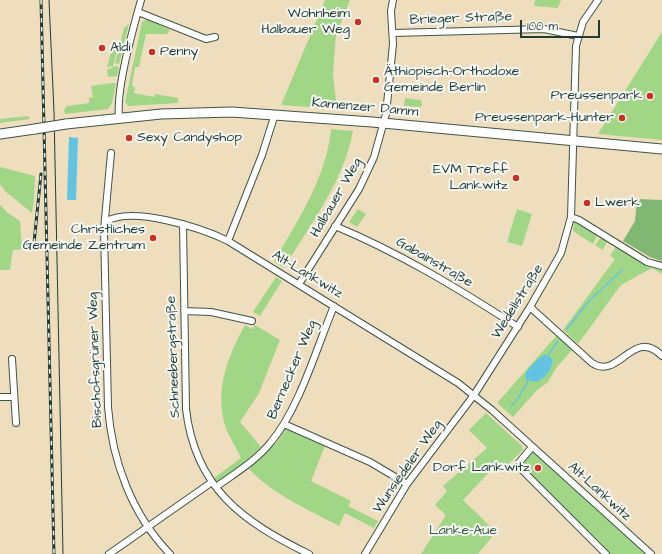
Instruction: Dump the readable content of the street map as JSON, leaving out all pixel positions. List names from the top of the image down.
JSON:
{
  "streets": {
    "main road": ["Kamenzer Damm"],
    "street": [
      "Brieger Straße",
      "Halbauer Weg",
      "Gabainstraße",
      "Alt-Lankwitz",
      "Wedellstraße",
      "Schneebergstraße",
      "Bischofsgrüner Weg",
      "Bernecker Weg",
      "Wunsiedeler Weg"
    ]
  },
  "crossings": [
    ["Brieger Straße", "Halbauer Weg"],
    ["Brieger Straße", "Wedellstraße"],
    ["Kamenzer Damm", "Halbauer Weg"],
    ["Kamenzer Damm", "Wedellstraße"],
    ["Halbauer Weg", "Gabainstraße"],
    ["Halbauer Weg", "Alt-Lankwitz"],
    ["Gabainstraße", "Wedellstraße"],
    ["Alt-Lankwitz", "Wedellstraße"],
    ["Alt-Lankwitz", "Schneebergstraße"],
    ["Alt-Lankwitz", "Bischofsgrüner Weg"],
    ["Alt-Lankwitz", "Bernecker Weg"],
    ["Alt-Lankwitz", "Wunsiedeler Weg"],
    ["Wedellstraße", "Wunsiedeler Weg"],
    ["Schneebergstraße", "Bernecker Weg"],
    ["Bischofsgrüner Weg", "Bernecker Weg"]
  ],
  "parks": ["Lanke-Aue"],
  "places": [
    "Wohnheim Halbauer Weg",
    "Aldi",
    "Penny",
    "Äthiopisch-Orthodoxe Gemeinde Berlin",
    "Preussenpark",
    "Preussenpark-Hunter",
    "Sexy Candyshop",
    "EVM Treff Lankwitz",
    "Lwerk",
    "Christliches Gemeinde Zentrum",
    "Dorf Lankwitz"
  ],
  "scale_bar": "100 m"
}
